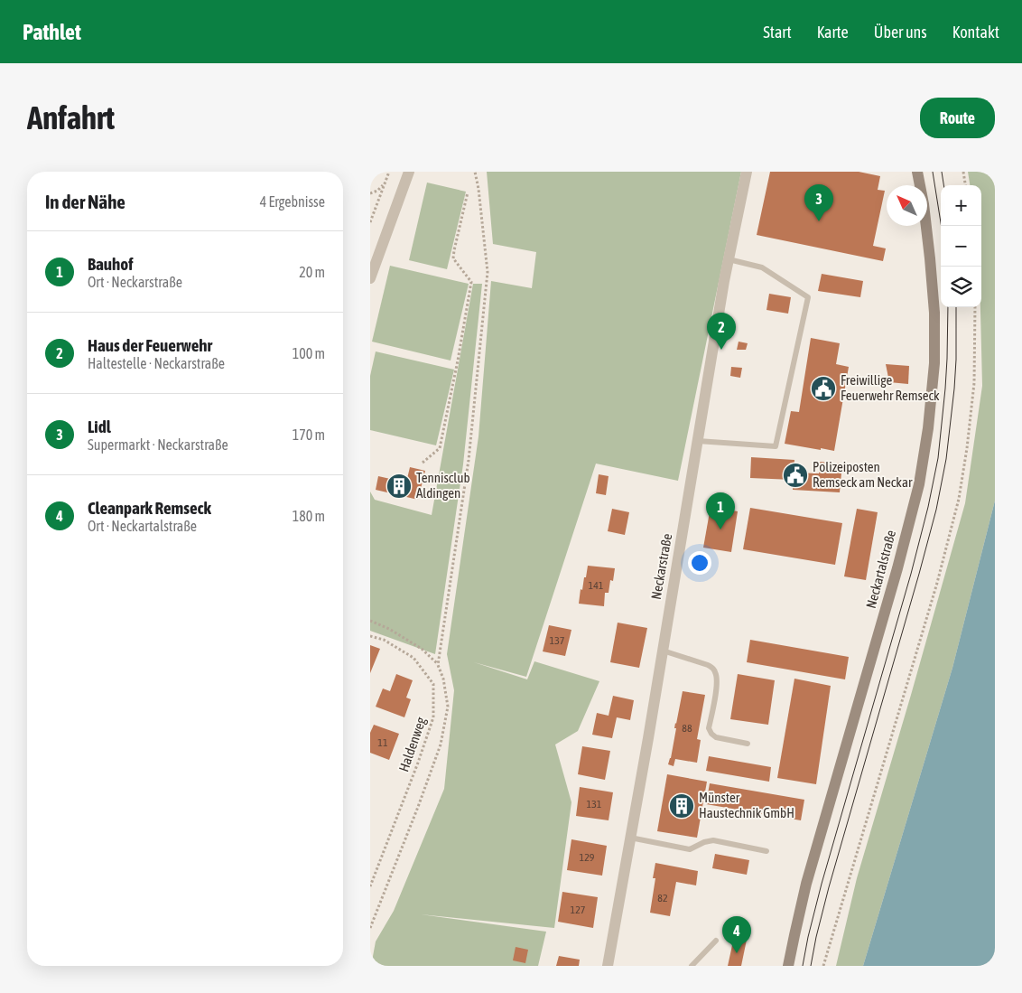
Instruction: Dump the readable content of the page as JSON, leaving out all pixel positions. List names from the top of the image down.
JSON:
{
  "streets": {
    "main road": ["Neckartalstraße"],
    "street": ["Neckarstraße"],
    "path": ["Haldenweg"]
  },
  "places": {
    "public building": ["Freiwillige Feuerwehr Remseck", "Polizeiposten Remseck am Neckar"],
    "building": ["Tennisclub Aldingen", "Münster Haustechnik GmbH"]
  },
  "house_numbers": [
    "141",
    "137",
    "88",
    "11",
    "131",
    "129",
    "82",
    "127"
  ],
  "north": "top left",
  "page": {
    "header": "Pathlet",
    "nav": [
      "Start",
      "Karte",
      "Über uns",
      "Kontakt"
    ],
    "buttons": "Route",
    "title": "Anfahrt",
    "heading": ["In der Nähe", "4 Ergebnisse"],
    "pins": [
      "3",
      "2",
      "1",
      "4"
    ],
    "map_buttons": ["+", "−"],
    "list": [
      {
        "mark": "1",
        "name": "Bauhof",
        "note": "Ort · Neckarstraße",
        "value": "20 m"
      },
      {
        "mark": "2",
        "name": "Haus der Feuerwehr",
        "note": "Haltestelle · Neckarstraße",
        "value": "100 m"
      },
      {
        "mark": "3",
        "name": "Lidl",
        "note": "Supermarkt · Neckarstraße",
        "value": "170 m"
      },
      {
        "mark": "4",
        "name": "Cleanpark Remseck",
        "note": "Ort · Neckartalstraße",
        "value": "180 m"
      }
    ]
  }
}
